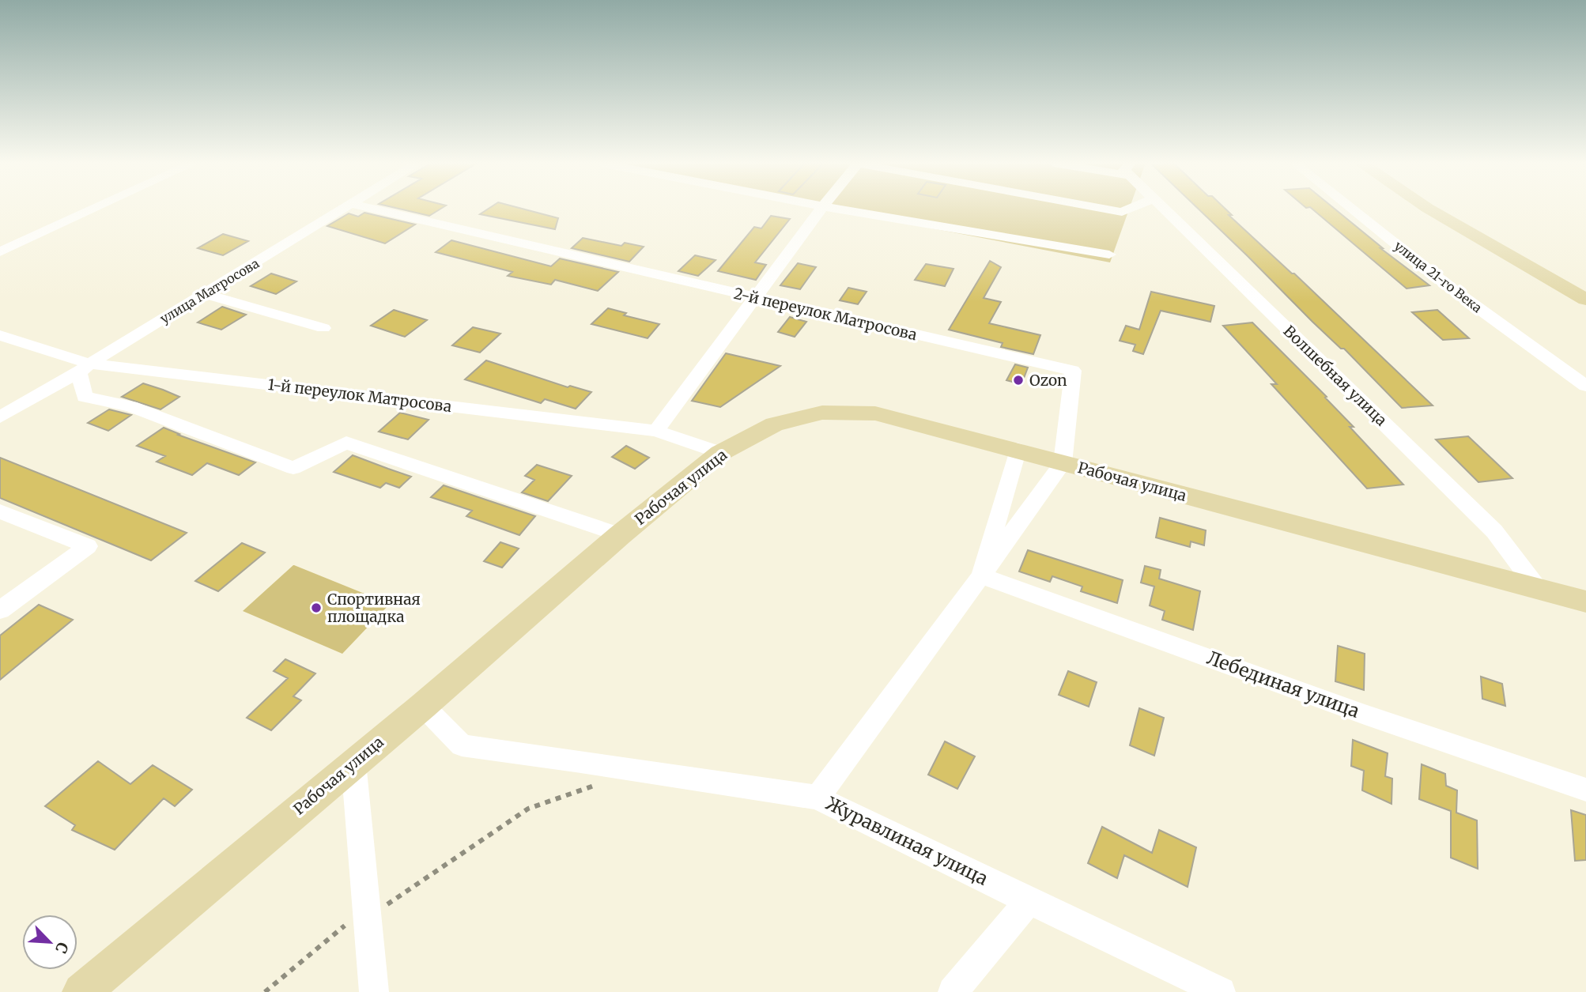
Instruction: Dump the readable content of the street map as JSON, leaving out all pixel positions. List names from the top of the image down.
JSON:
{
  "streets": {
    "main road": ["Рабочая улица"],
    "street": [
      "улица 21-го Века",
      "улица Матросова",
      "2-й переулок Матросова",
      "Волшебная улица",
      "1-й переулок Матросова",
      "Лебединая улица",
      "Журавлиная улица"
    ]
  },
  "crossings": [
    ["улица Матросова", "1-й переулок Матросова"],
    ["2-й переулок Матросова", "Рабочая улица"],
    ["2-й переулок Матросова", "Лебединая улица"],
    ["2-й переулок Матросова", "Журавлиная улица"],
    ["Волшебная улица", "Рабочая улица"],
    ["1-й переулок Матросова", "Рабочая улица"],
    ["Рабочая улица", "Журавлиная улица"]
  ],
  "places": ["Ozon", "Спортивная площадка"],
  "north": "bottom right"
}
